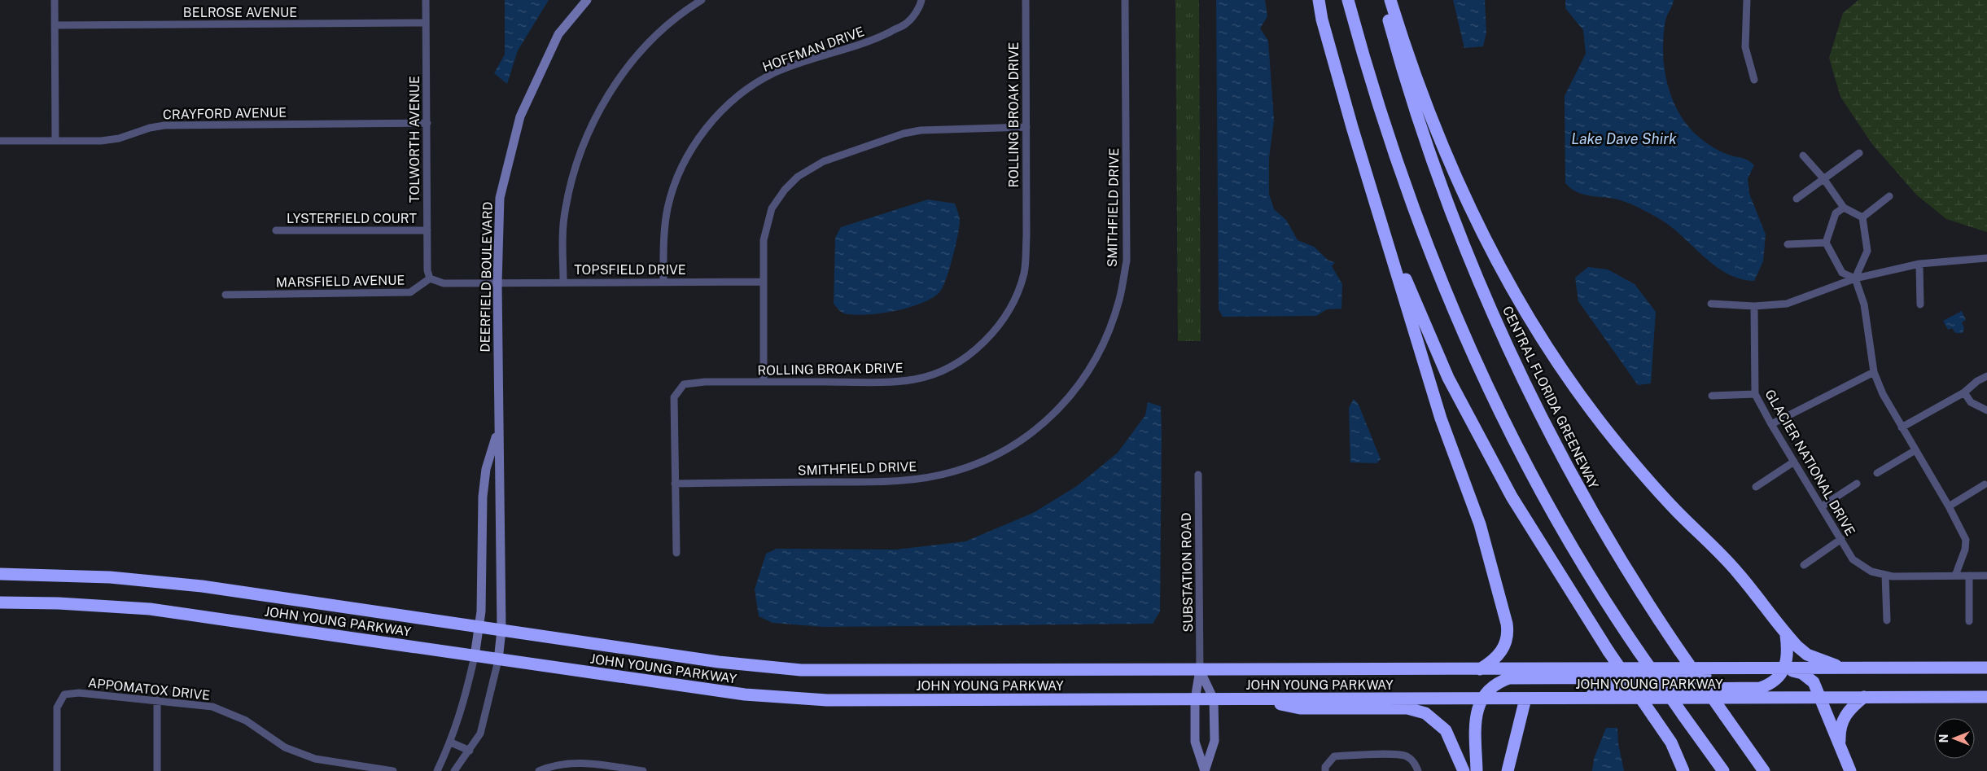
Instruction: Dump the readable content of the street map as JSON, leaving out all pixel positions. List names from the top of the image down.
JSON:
{
  "streets": {
    "highway": ["CENTRAL FLORIDA GREENEWAY", "JOHN YOUNG PARKWAY"],
    "street": [
      "BELROSE AVENUE",
      "HOFFMAN DRIVE",
      "CRAYFORD AVENUE",
      "ROLLING BROAK DRIVE",
      "TOLWORTH AVENUE",
      "SMITHFIELD DRIVE",
      "LYSTERFIELD COURT",
      "TOPSFIELD DRIVE",
      "DEERFIELD BOULEVARD",
      "MARSFIELD AVENUE",
      "GLACIER NATIONAL DRIVE",
      "SUBSTATION ROAD",
      "APPOMATOX DRIVE"
    ]
  },
  "crossings": [
    ["BELROSE AVENUE", "TOLWORTH AVENUE"],
    ["HOFFMAN DRIVE", "TOPSFIELD DRIVE"],
    ["CRAYFORD AVENUE", "TOLWORTH AVENUE"],
    ["ROLLING BROAK DRIVE", "SMITHFIELD DRIVE"],
    ["TOLWORTH AVENUE", "LYSTERFIELD COURT"],
    ["TOLWORTH AVENUE", "MARSFIELD AVENUE"],
    ["TOPSFIELD DRIVE", "DEERFIELD BOULEVARD"],
    ["DEERFIELD BOULEVARD", "JOHN YOUNG PARKWAY"],
    ["SUBSTATION ROAD", "JOHN YOUNG PARKWAY"]
  ],
  "water": ["Lake Dave Shirk"],
  "north": "left"
}
